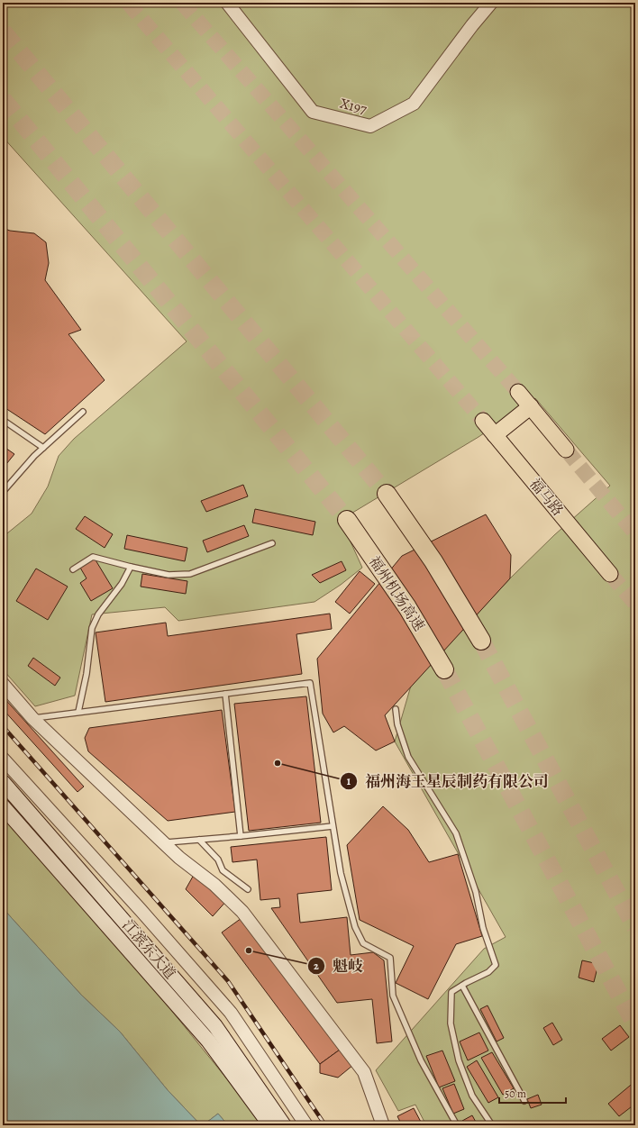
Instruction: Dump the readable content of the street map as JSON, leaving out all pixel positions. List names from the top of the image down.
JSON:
{
  "streets": {
    "highway": ["福州机场高速"],
    "main road": ["福马路", "江滨东大道"],
    "street": ["X197"]
  },
  "places": ["福州海王星辰制药有限公司", "魁岐"],
  "scale_bar": "50 m"
}
